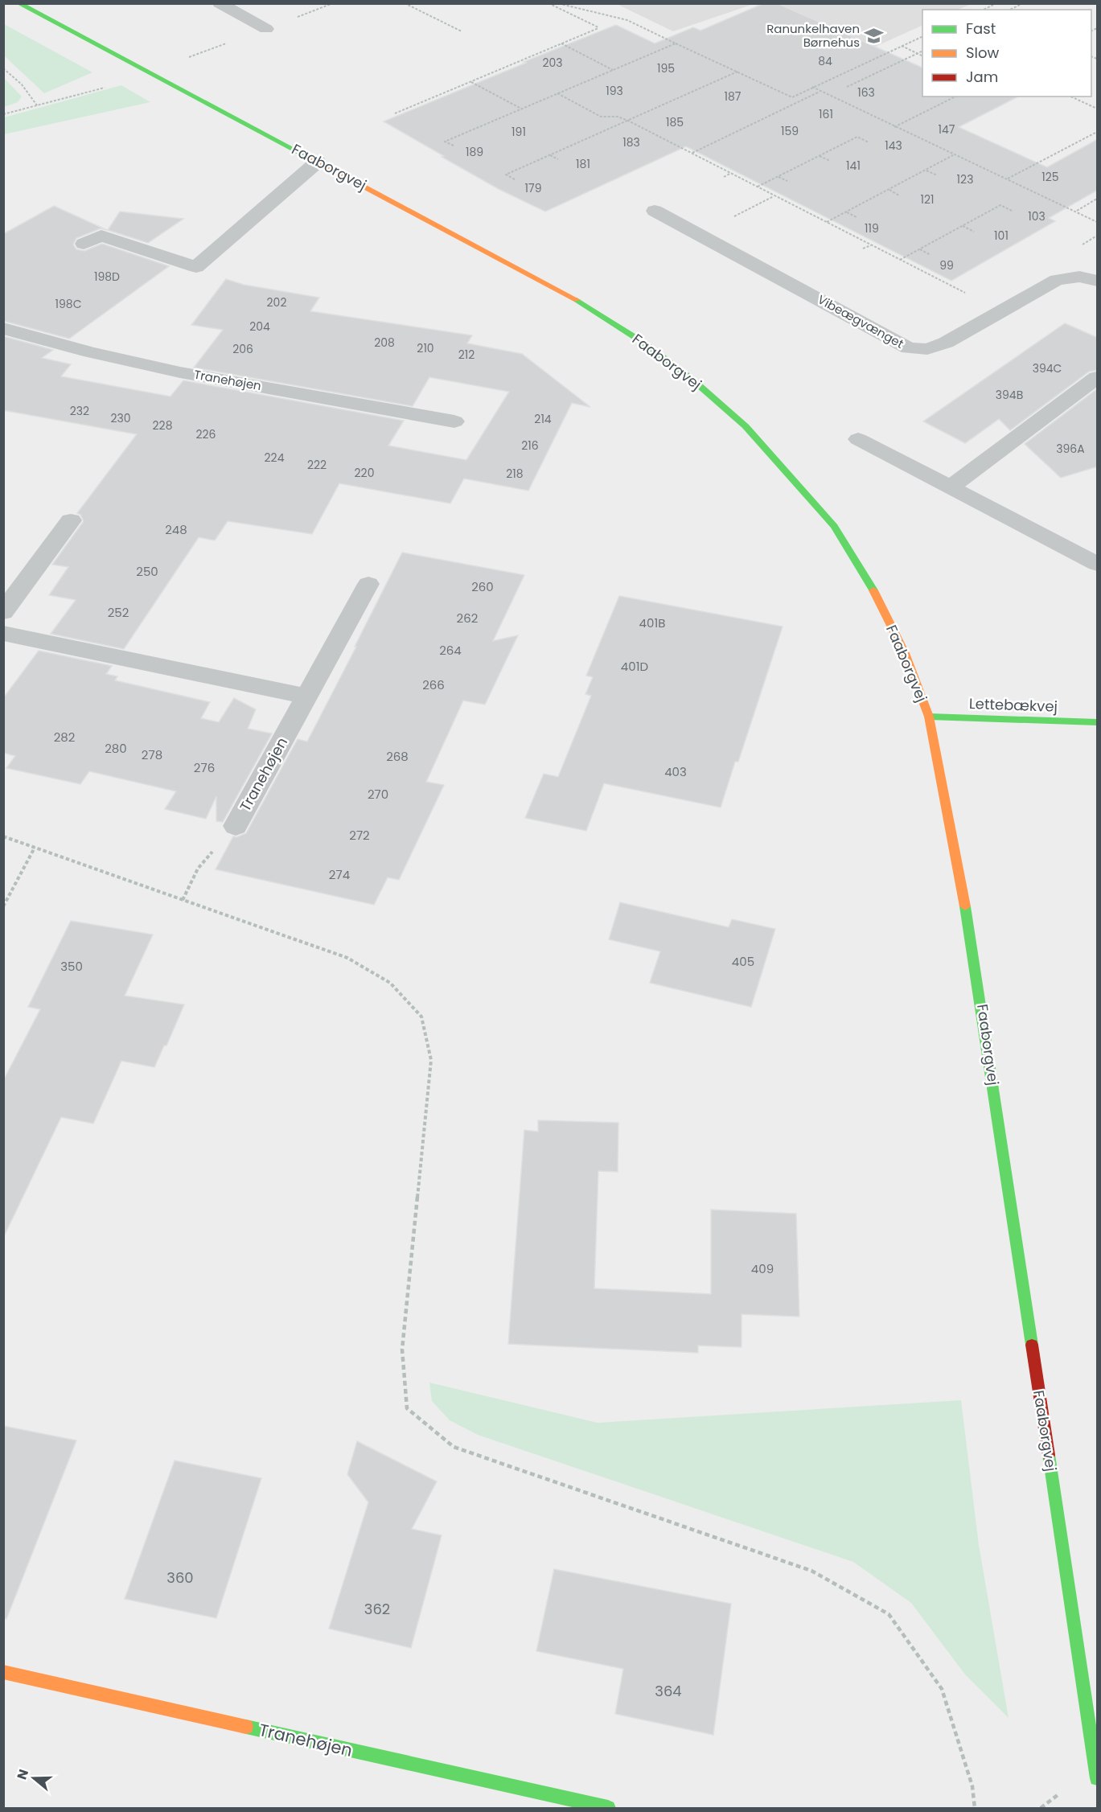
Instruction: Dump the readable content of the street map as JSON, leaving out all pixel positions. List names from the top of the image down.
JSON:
{
  "streets": {
    "street": [
      "Faaborgvej",
      "Vibeægvænget",
      "Tranehøjen",
      "Lettebækvej"
    ]
  },
  "crossings": [
    ["Faaborgvej", "Lettebækvej"]
  ],
  "places": {
    "school or university": ["Ranunkelhaven Børnehus"]
  },
  "house_numbers": [
    "84",
    "203",
    "195",
    "193",
    "163",
    "187",
    "161",
    "185",
    "147",
    "159",
    "191",
    "183",
    "143",
    "189",
    "181",
    "141",
    "125",
    "123",
    "179",
    "121",
    "103",
    "119",
    "101",
    "99",
    "198D",
    "202",
    "198C",
    "204",
    "208",
    "210",
    "206",
    "212",
    "394C",
    "394B",
    "232",
    "230",
    "214",
    "228",
    "226",
    "216",
    "396A",
    "224",
    "222",
    "220",
    "218",
    "248",
    "250",
    "260",
    "252",
    "262",
    "401B",
    "264",
    "401D",
    "266",
    "282",
    "280",
    "278",
    "268",
    "276",
    "403",
    "270",
    "272",
    "274",
    "405",
    "350",
    "409",
    "360",
    "362",
    "364"
  ],
  "legend": ["Fast", "Slow", "Jam"],
  "north": "left"
}
